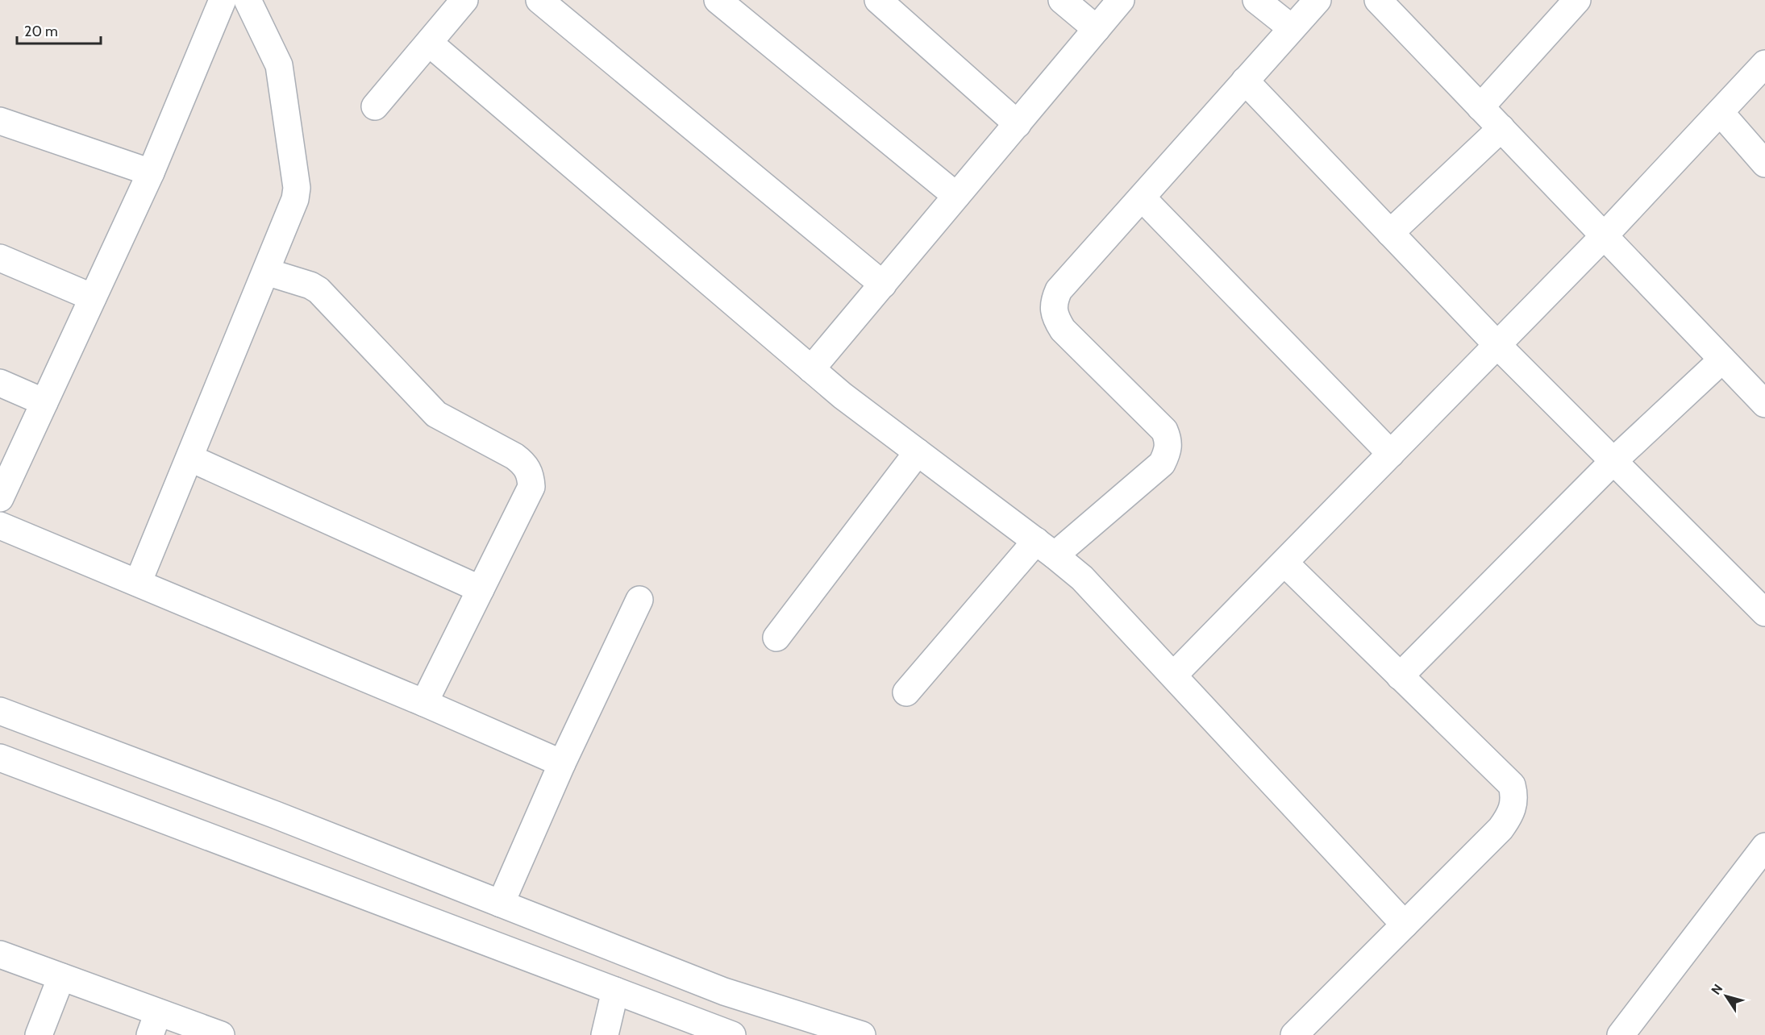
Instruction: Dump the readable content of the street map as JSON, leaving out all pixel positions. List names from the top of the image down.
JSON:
{
  "scale_bar": "20 m",
  "north": "top left"
}
